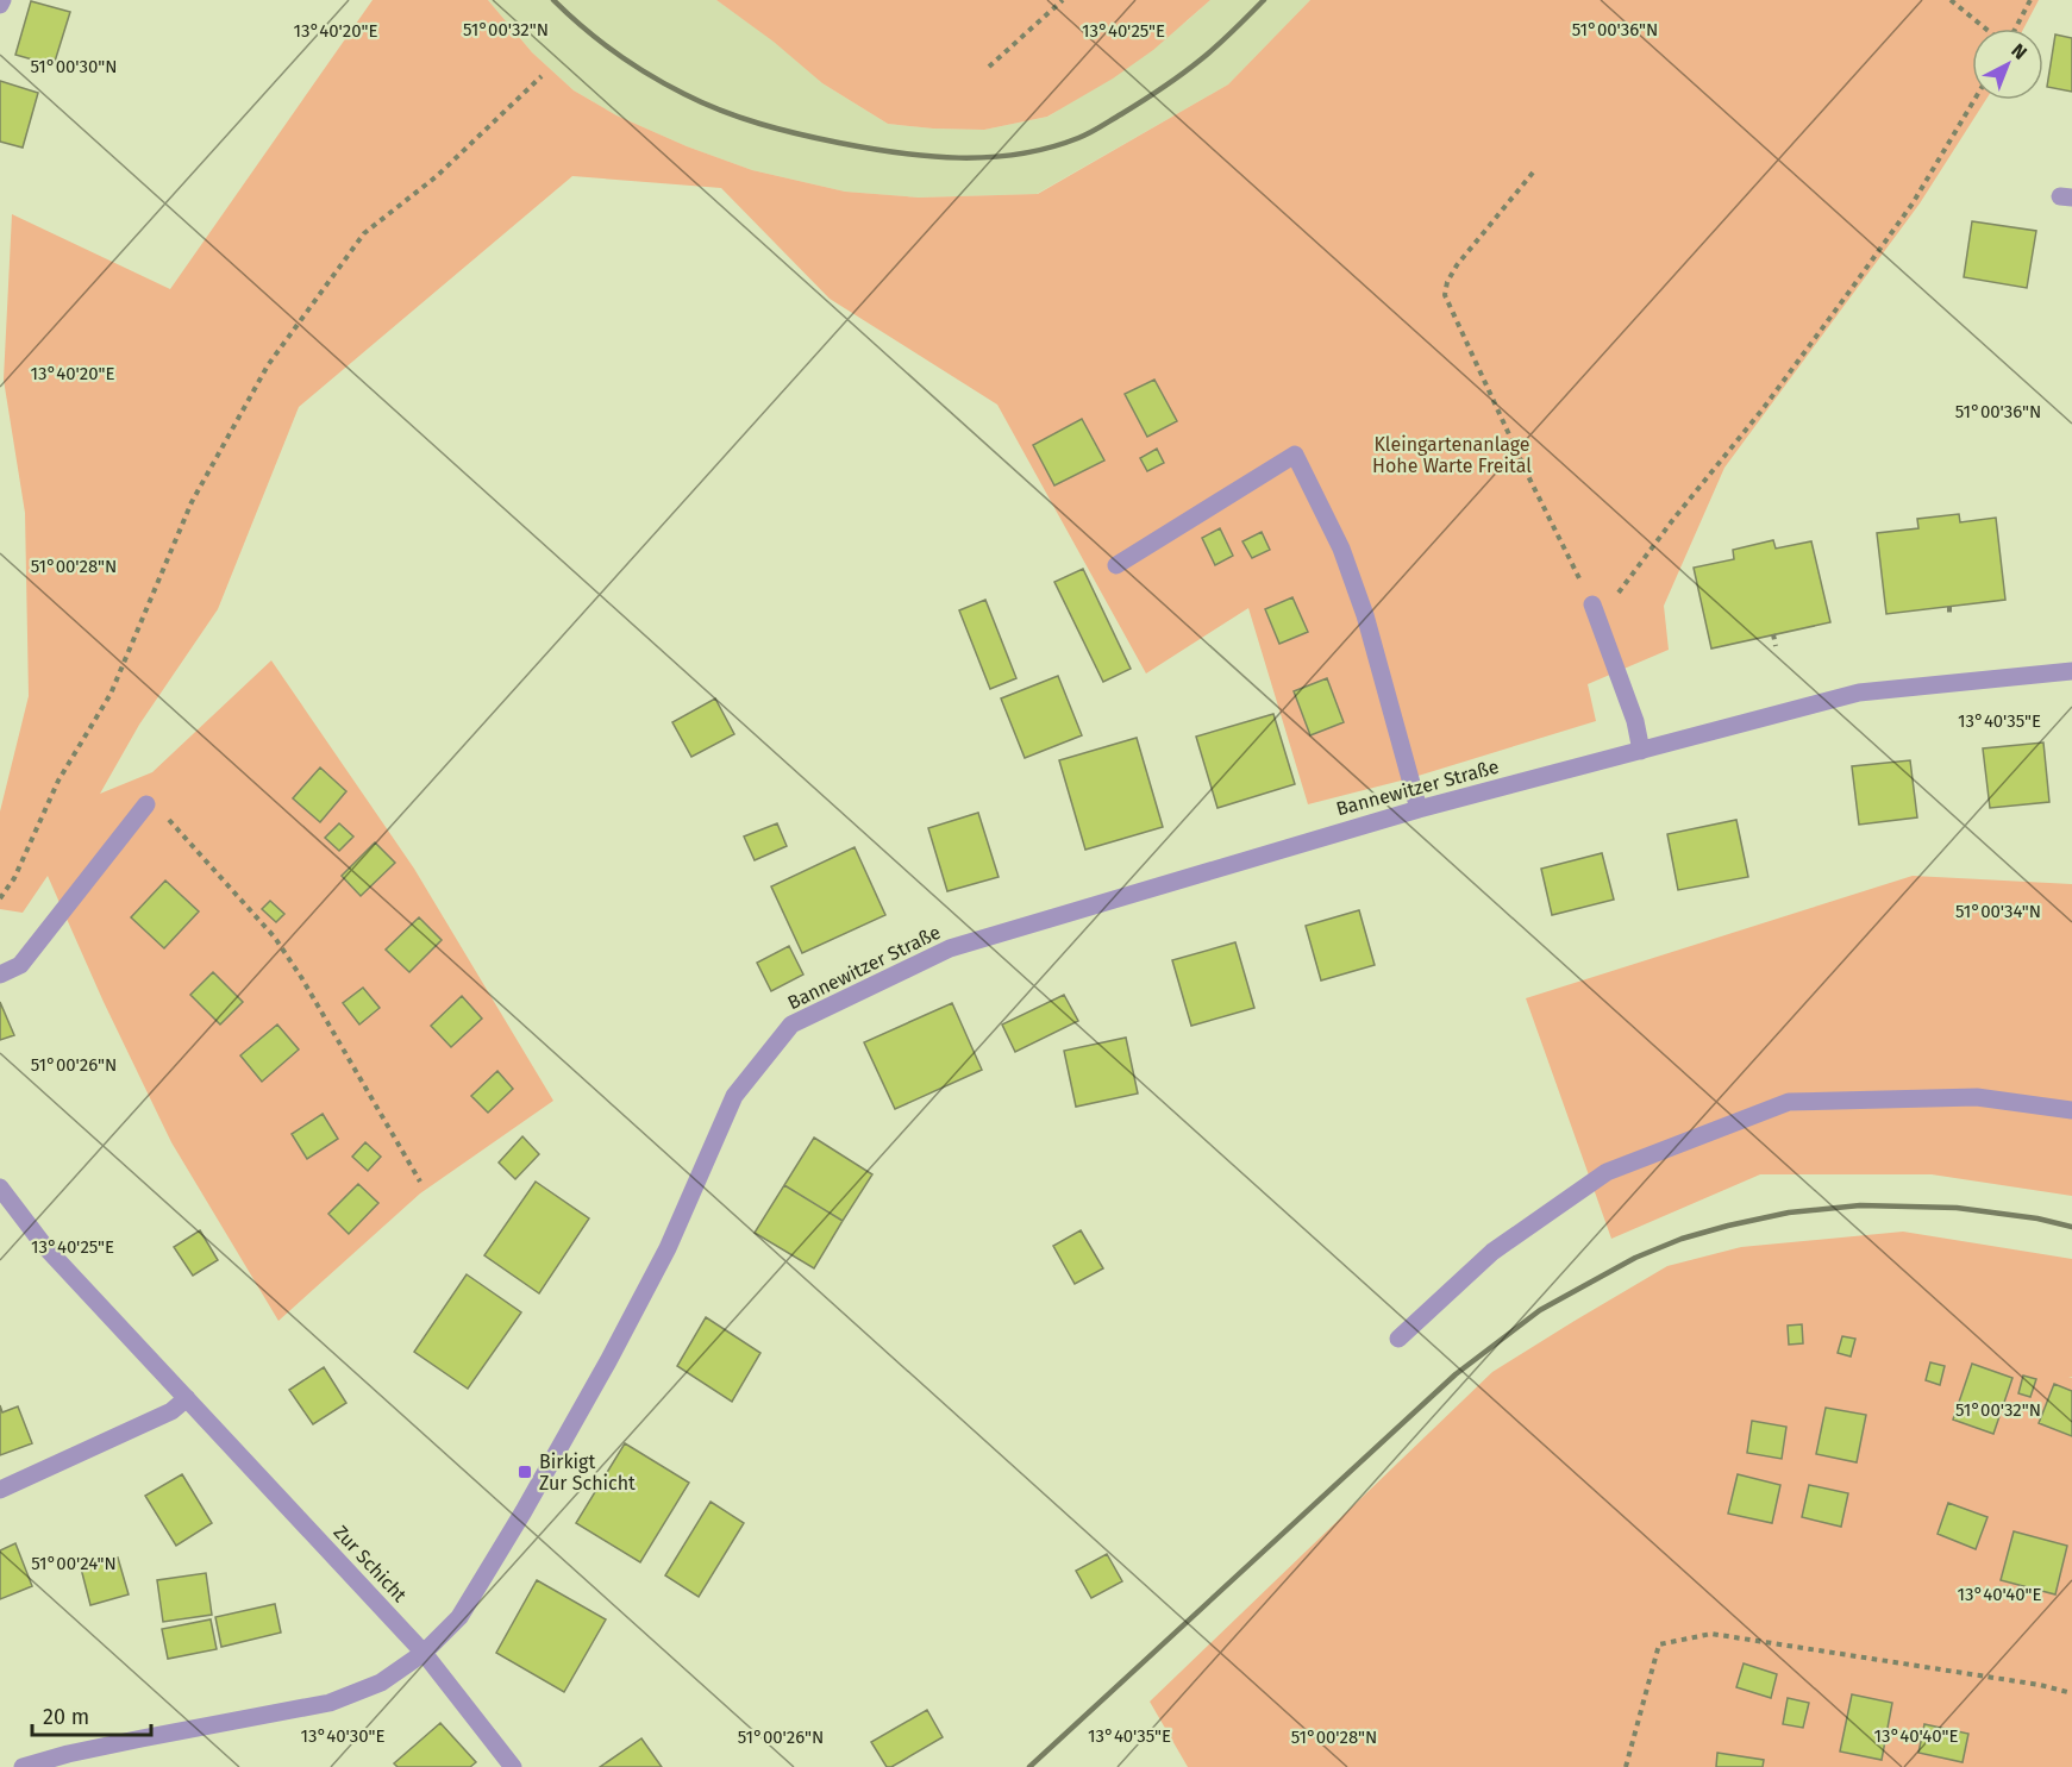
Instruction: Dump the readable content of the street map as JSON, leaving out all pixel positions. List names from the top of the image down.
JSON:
{
  "streets": {
    "street": ["Bannewitzer Straße", "Zur Schicht"]
  },
  "crossings": [
    ["Bannewitzer Straße", "Zur Schicht"]
  ],
  "parks": ["Kleingartenanlage Hohe Warte Freital"],
  "places": {
    "transit": ["Birkigt Zur Schicht"]
  },
  "scale_bar": "20 m",
  "north": "top right",
  "coordinates": [
    "51°00'32\"N",
    "51°00'36\"N",
    "13°40'20\"E",
    "13°40'25\"E",
    "51°00'30\"N",
    "51°00'28\"N",
    "13°40'35\"E",
    "51°00'34\"N",
    "51°00'26\"N",
    "51°00'24\"N",
    "13°40'40\"E",
    "13°40'30\"E"
  ]
}
